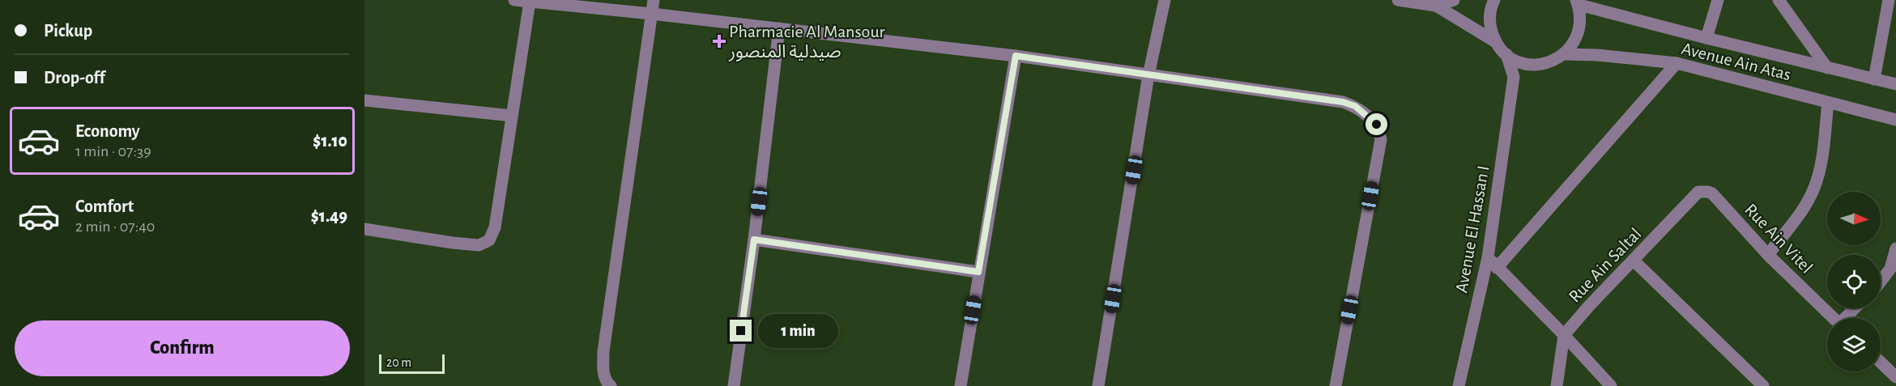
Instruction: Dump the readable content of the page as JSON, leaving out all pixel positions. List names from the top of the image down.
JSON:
{
  "streets": {
    "street": [
      "Avenue Ain Atas",
      "Avenue El Hassan I",
      "Rue Ain Vitel",
      "Rue Ain Saltal"
    ]
  },
  "crossings": [
    ["Rue Ain Vitel", "Rue Ain Saltal"]
  ],
  "places": {
    "health": ["Pharmacie Al Mansour صيدلية المنصور"]
  },
  "scale_bar": "20 m",
  "north": "right",
  "page": {
    "banner": ["Pickup", "Drop-off"],
    "list": [
      {
        "name": "Economy",
        "note": "1 min · 07:39",
        "value": "$1.10"
      },
      {
        "name": "Comfort",
        "note": "2 min · 07:40",
        "value": "$1.49"
      }
    ],
    "buttons": "Confirm",
    "bubble": "1 min",
    "scale": "20 m"
  }
}
